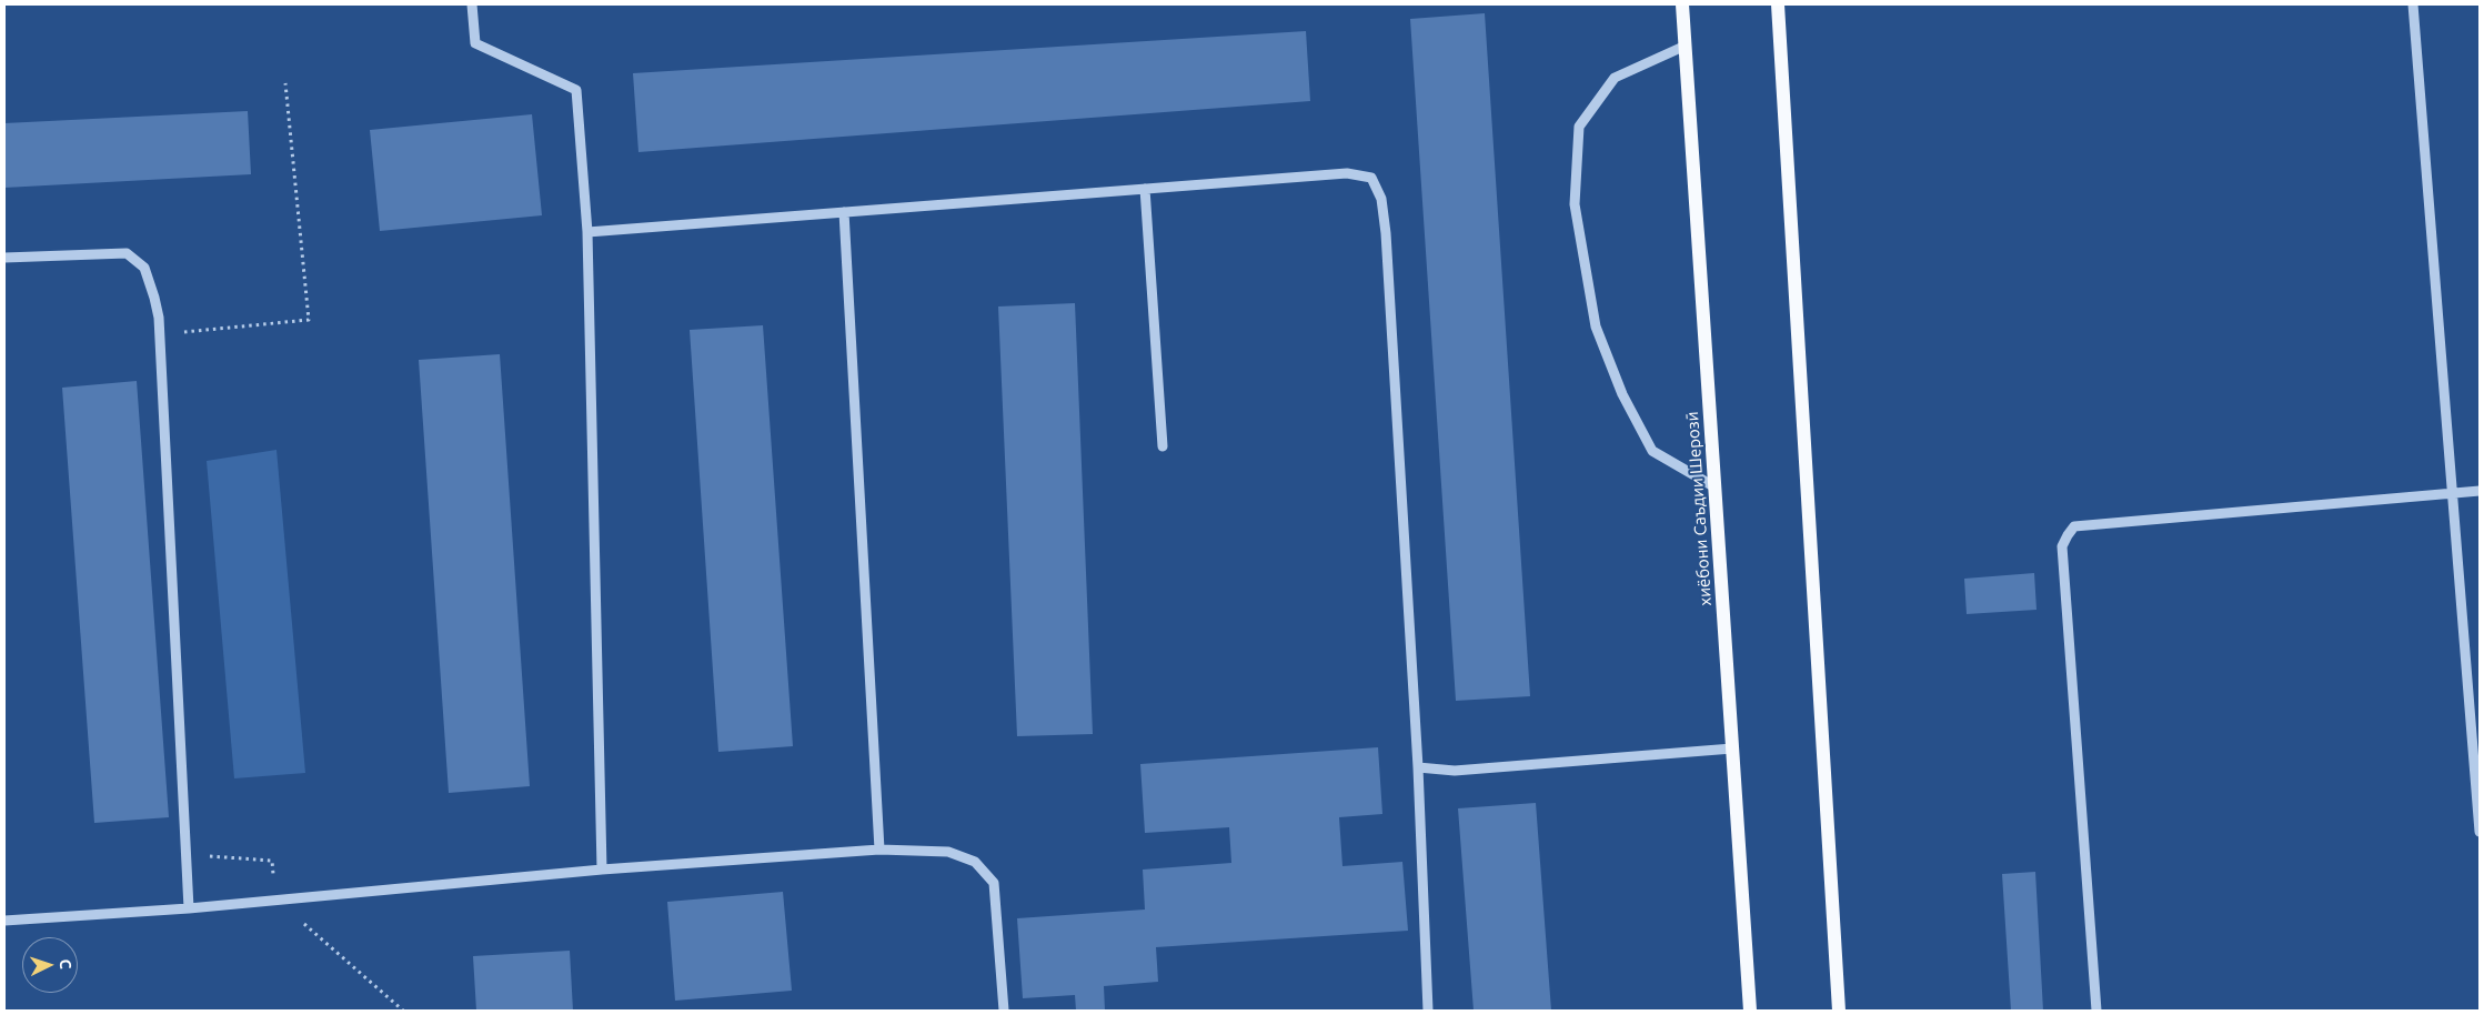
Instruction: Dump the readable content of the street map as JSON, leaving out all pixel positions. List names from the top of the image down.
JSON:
{
  "streets": {
    "main road": ["хиёбони Саъдии Шерозӣ"]
  },
  "north": "right"
}
